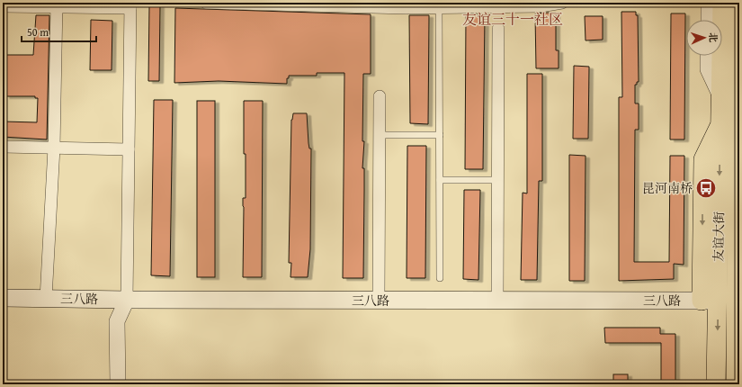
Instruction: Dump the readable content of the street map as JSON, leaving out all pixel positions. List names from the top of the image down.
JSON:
{
  "streets": {
    "main road": ["友谊大街", "三八路"]
  },
  "crossings": [
    ["友谊大街", "三八路"]
  ],
  "districts": ["友谊三十一社区"],
  "places": {
    "bus stop": ["昆河南桥"]
  },
  "scale_bar": "50 m",
  "north": "right"
}
